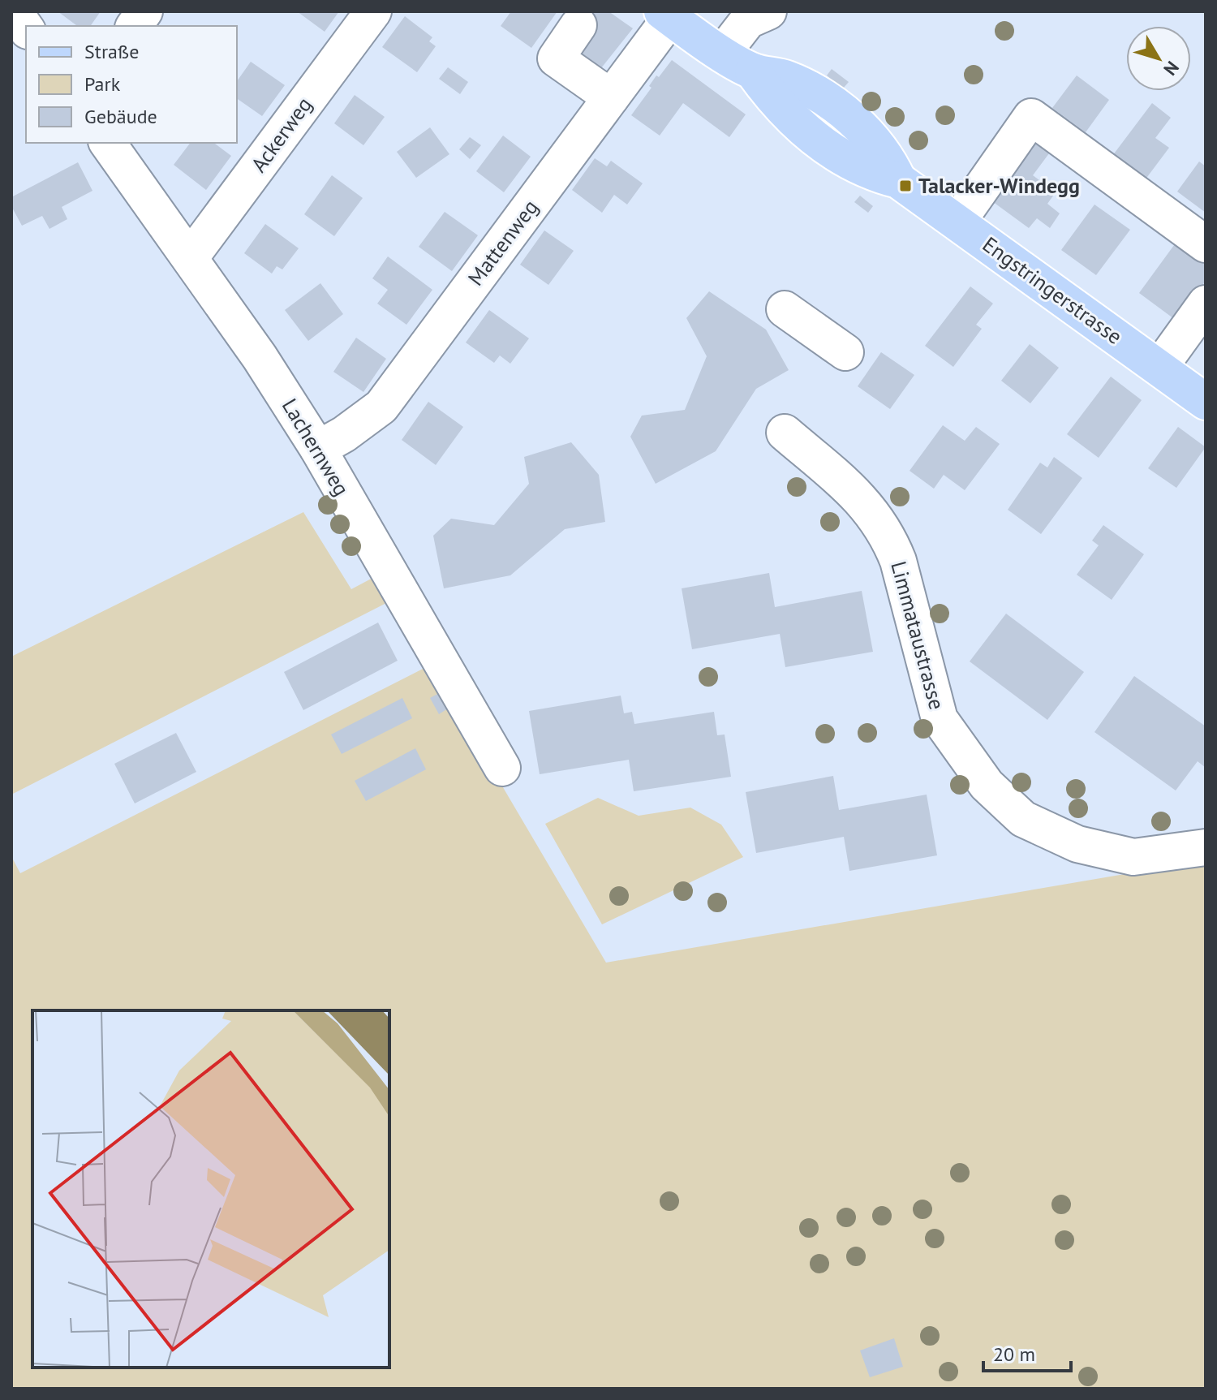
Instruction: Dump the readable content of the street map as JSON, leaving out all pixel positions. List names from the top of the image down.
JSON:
{
  "streets": {
    "main road": ["Engstringerstrasse"],
    "street": [
      "Ackerweg",
      "Mattenweg",
      "Lachernweg",
      "Limmataustrasse"
    ]
  },
  "crossings": [
    ["Ackerweg", "Lachernweg"],
    ["Mattenweg", "Engstringerstrasse"],
    ["Mattenweg", "Lachernweg"]
  ],
  "places": {
    "transit": ["Talacker-Windegg"]
  },
  "legend": ["Straße", "Park", "Gebäude"],
  "scale_bar": "20 m",
  "north": "bottom right"
}
